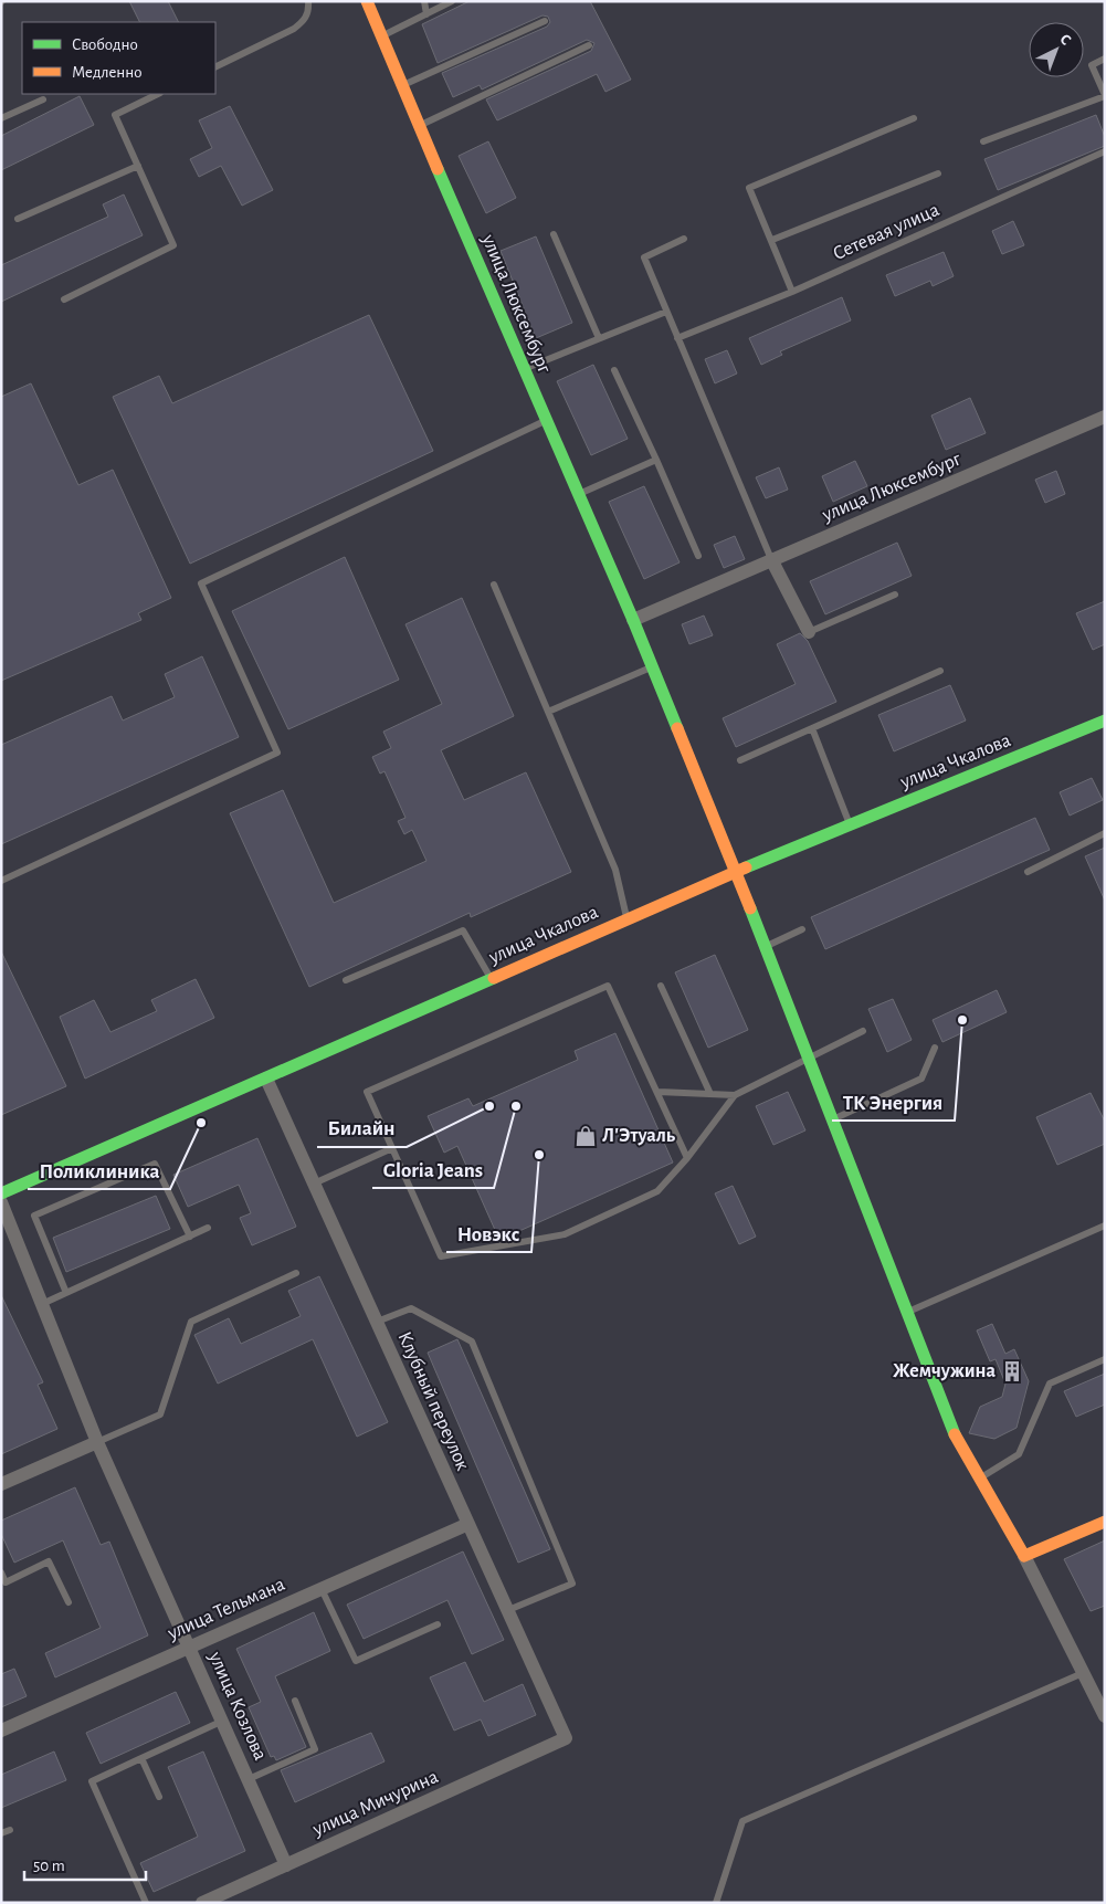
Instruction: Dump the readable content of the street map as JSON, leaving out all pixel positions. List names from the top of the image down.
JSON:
{
  "streets": {
    "street": [
      "улица Люксембург",
      "улица Чкалова",
      "Клубный переулок",
      "улица Тельмана",
      "улица Козлова",
      "улица Мичурина"
    ],
    "lane": ["Сетевая улица"]
  },
  "crossings": [
    ["улица Люксембург", "улица Чкалова"],
    ["улица Чкалова", "Клубный переулок"],
    ["Клубный переулок", "улица Тельмана"],
    ["Клубный переулок", "улица Мичурина"],
    ["улица Тельмана", "улица Козлова"],
    ["улица Козлова", "улица Мичурина"]
  ],
  "places": {
    "other": [
      "ТК Энергия",
      "Билайн",
      "Gloria Jeans",
      "Поликлиника",
      "Новэкс"
    ],
    "shop": ["Л'Этуаль"],
    "building": ["Жемчужина"]
  },
  "legend": ["Свободно", "Медленно"],
  "scale_bar": "50 m",
  "north": "top right"
}
